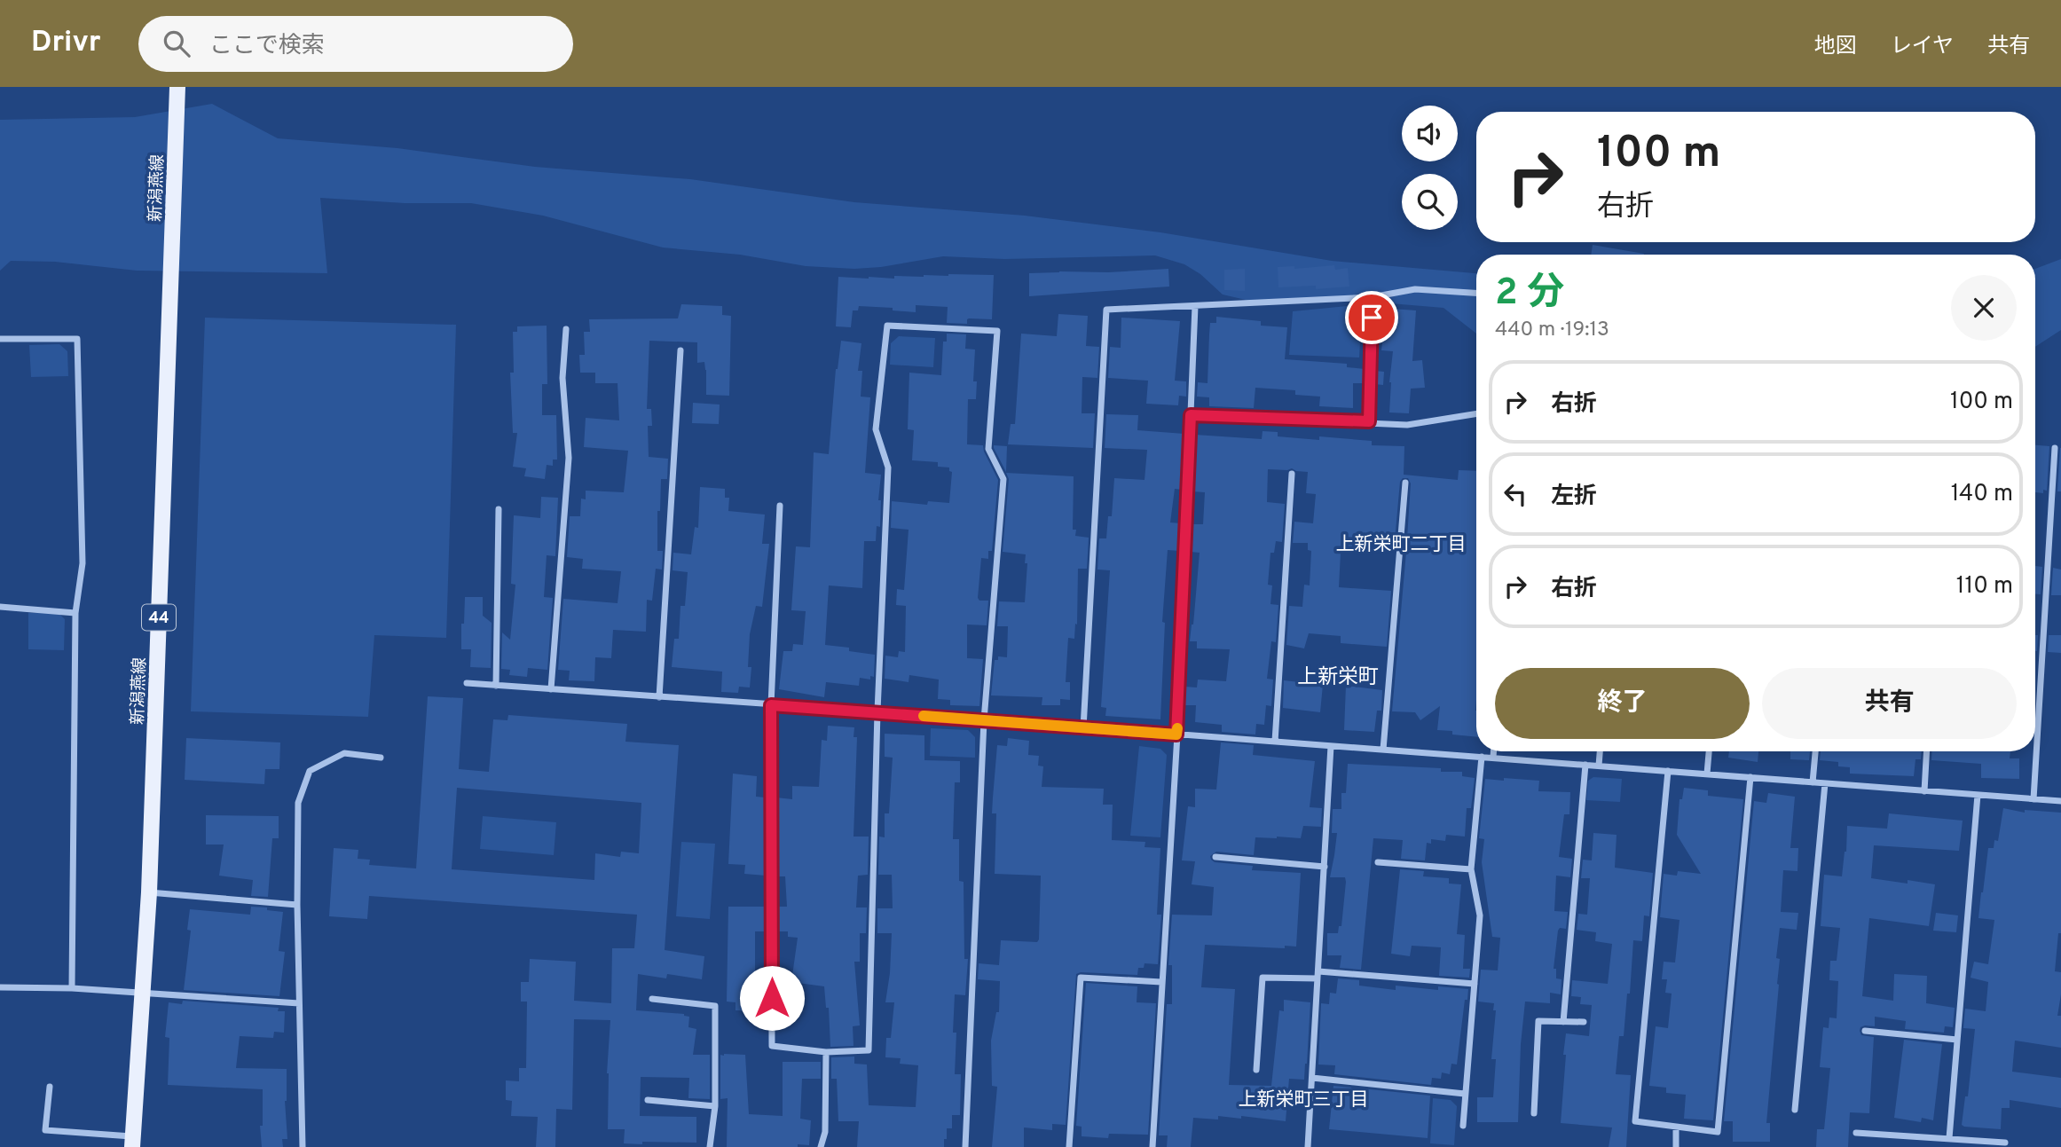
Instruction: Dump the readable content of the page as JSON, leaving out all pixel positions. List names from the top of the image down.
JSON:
{
  "streets": {
    "main road": ["新潟燕線", "44"]
  },
  "districts": ["上新栄町二丁目", "上新栄町", "上新栄町三丁目"],
  "page": {
    "header": "Drivr",
    "search": "ここで検索",
    "nav": ["地図", "レイヤ", "共有"],
    "turn": ["100 m", "右折"],
    "heading": ["2 分", "440 m · 19:13"],
    "list": [
      {
        "name": "右折",
        "value": "100 m"
      },
      {
        "name": "左折",
        "value": "140 m"
      },
      {
        "name": "右折",
        "value": "110 m"
      }
    ],
    "buttons": ["終了", "共有"]
  }
}
